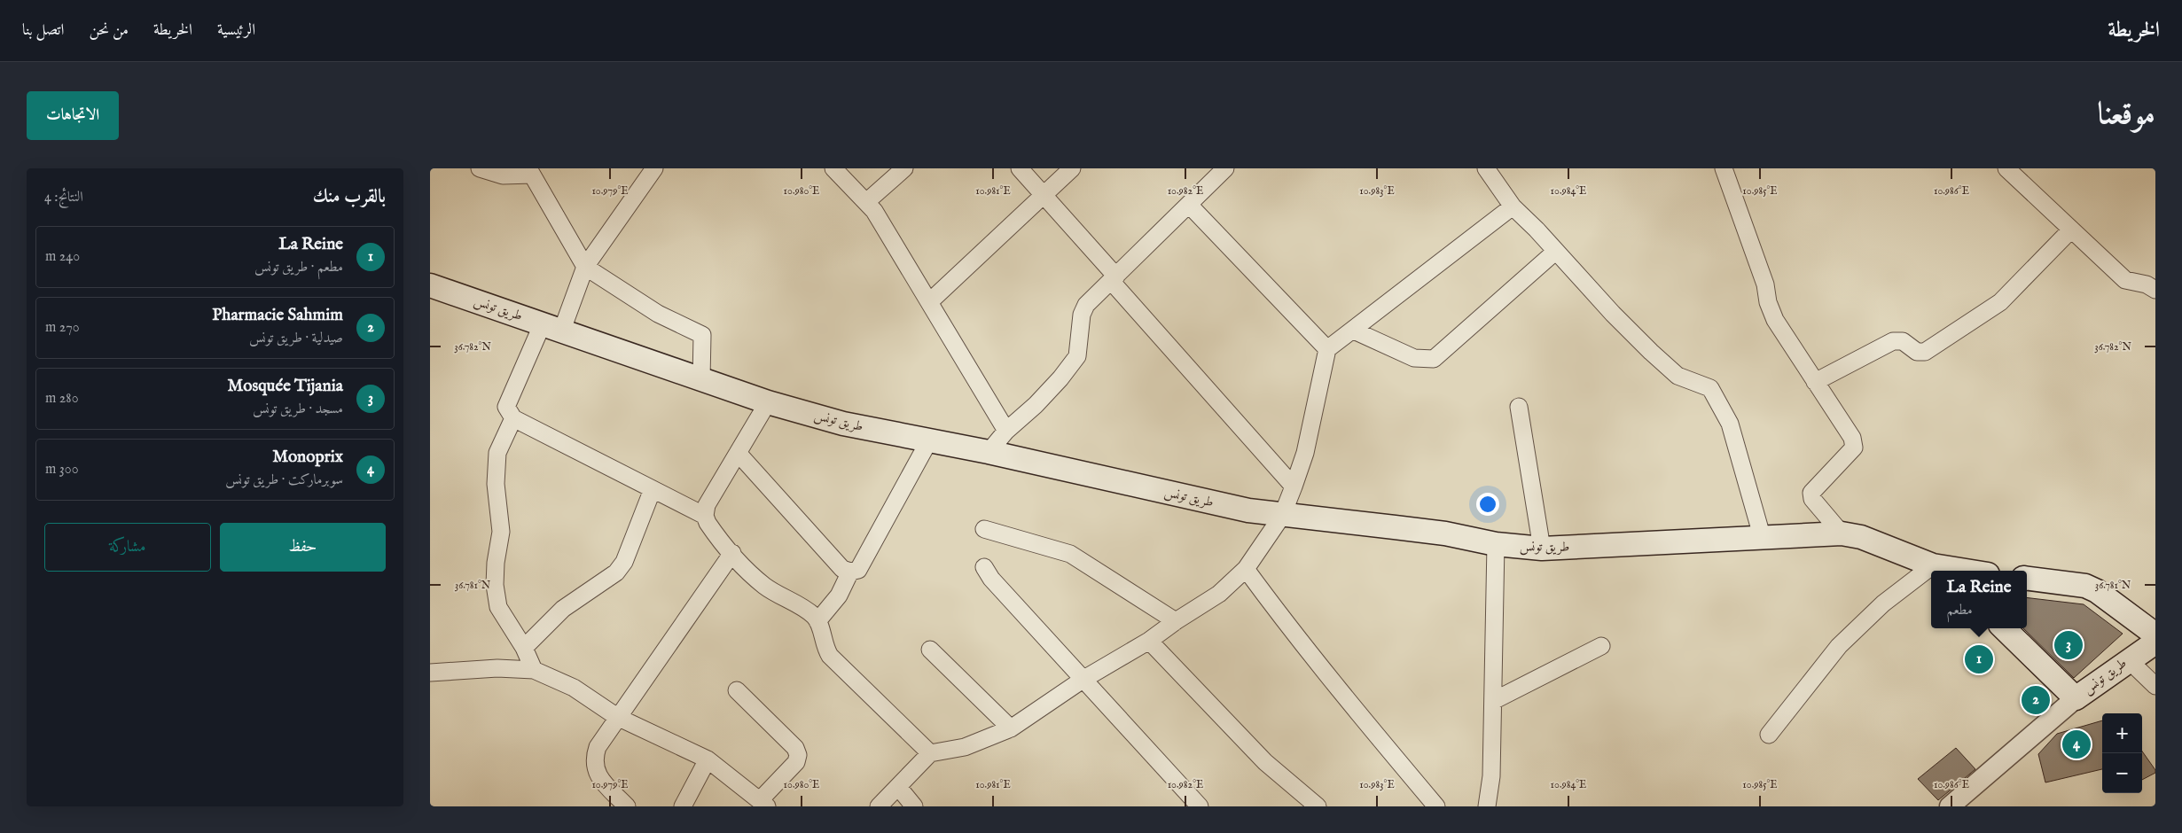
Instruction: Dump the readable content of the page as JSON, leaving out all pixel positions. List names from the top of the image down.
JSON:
{
  "streets": {
    "main road": ["طريق تونس"]
  },
  "page": {
    "header": "الخريطة",
    "nav": [
      "الرئيسية",
      "الخريطة",
      "من نحن",
      "اتصل بنا"
    ],
    "title": "موقعنا",
    "buttons": [
      "الاتجاهات",
      ["حفظ", "مشاركة"]
    ],
    "heading": ["بالقرب منك", "النتائج: 4"],
    "list": [
      {
        "mark": "1",
        "name": "La Reine",
        "note": "مطعم · طريق تونس",
        "value": "240 m"
      },
      {
        "mark": "2",
        "name": "Pharmacie Sahmim",
        "note": "صيدلية · طريق تونس",
        "value": "270 m"
      },
      {
        "mark": "3",
        "name": "Mosquée Tijania",
        "note": "مسجد · طريق تونس",
        "value": "280 m"
      },
      {
        "mark": "4",
        "name": "Monoprix",
        "note": "سوبرماركت · طريق تونس",
        "value": "300 m"
      }
    ],
    "popup": ["La Reine", "مطعم"],
    "pins": [
      "3",
      "1",
      "2",
      "4"
    ],
    "map_buttons": ["+", "−"]
  },
  "coordinates": [
    "10.979°E",
    "10.980°E",
    "10.981°E",
    "10.982°E",
    "10.983°E",
    "10.984°E",
    "10.985°E",
    "10.986°E",
    "36.782°N",
    "36.781°N"
  ]
}
